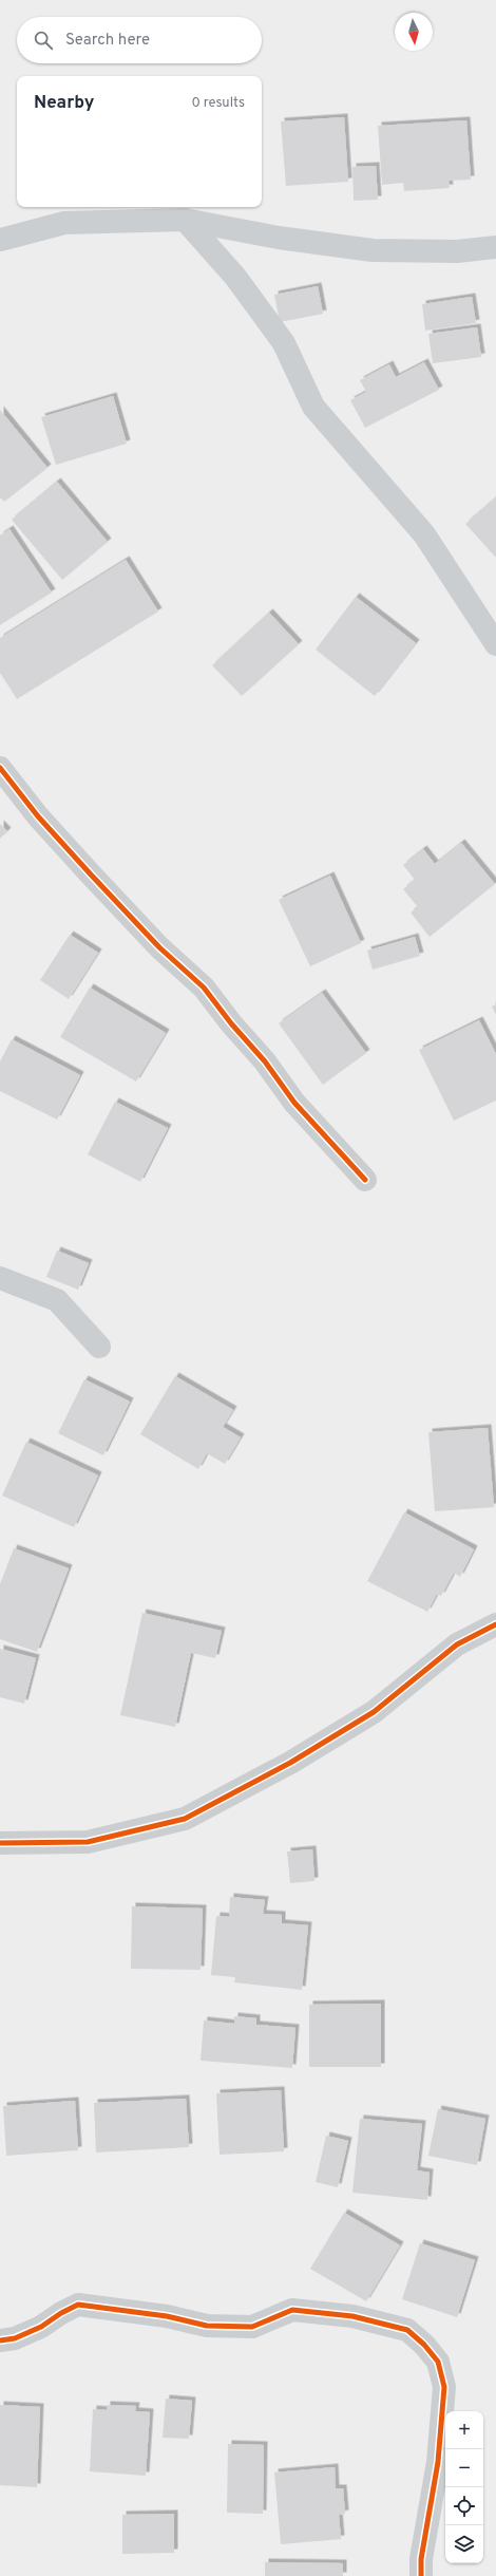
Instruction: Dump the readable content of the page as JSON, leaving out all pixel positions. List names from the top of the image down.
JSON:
{
  "north": "bottom",
  "page": {
    "search": "Search here",
    "heading": ["Nearby", "0 results"],
    "map_buttons": ["+", "−"]
  }
}
